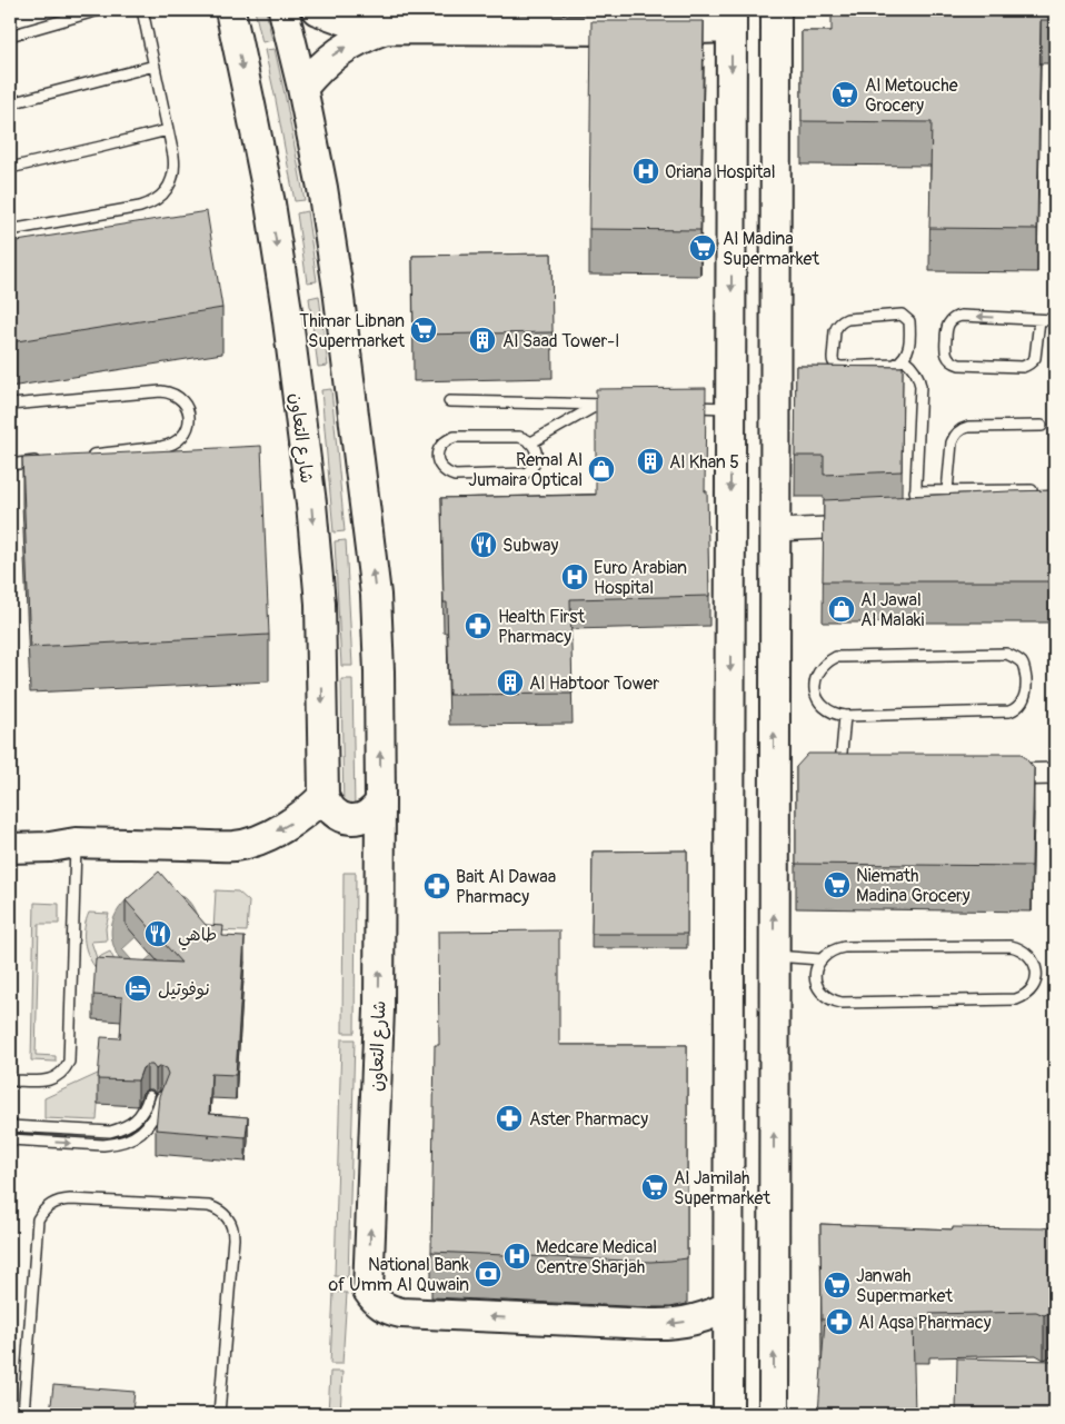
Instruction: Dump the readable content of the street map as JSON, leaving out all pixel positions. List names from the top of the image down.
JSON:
{
  "streets": {
    "street": ["شارع التعاون"]
  },
  "places": {
    "supermarket": [
      "Al Metouche Grocery",
      "Al Madina Supermarket",
      "Thimar Libnan Supermarket",
      "Niemath Madina Grocery",
      "Al Jamilah Supermarket",
      "Janwah Supermarket"
    ],
    "hospital": ["Oriana Hospital", "Euro Arabian Hospital", "Medcare Medical Centre Sharjah"],
    "building": ["Al Saad Tower-I", "Al Khan 5", "Al Habtoor Tower"],
    "shop": ["Remal Al Jumaira Optical", "Al Jawal Al Malaki"],
    "restaurant": ["Subway", "طاهي"],
    "pharmacy": [
      "Health First Pharmacy",
      "Bait Al Dawaa Pharmacy",
      "Aster Pharmacy",
      "Al Aqsa Pharmacy"
    ],
    "hotel": ["نوفوتيل"],
    "bank": ["National Bank of Umm Al Quwain"]
  }
}
